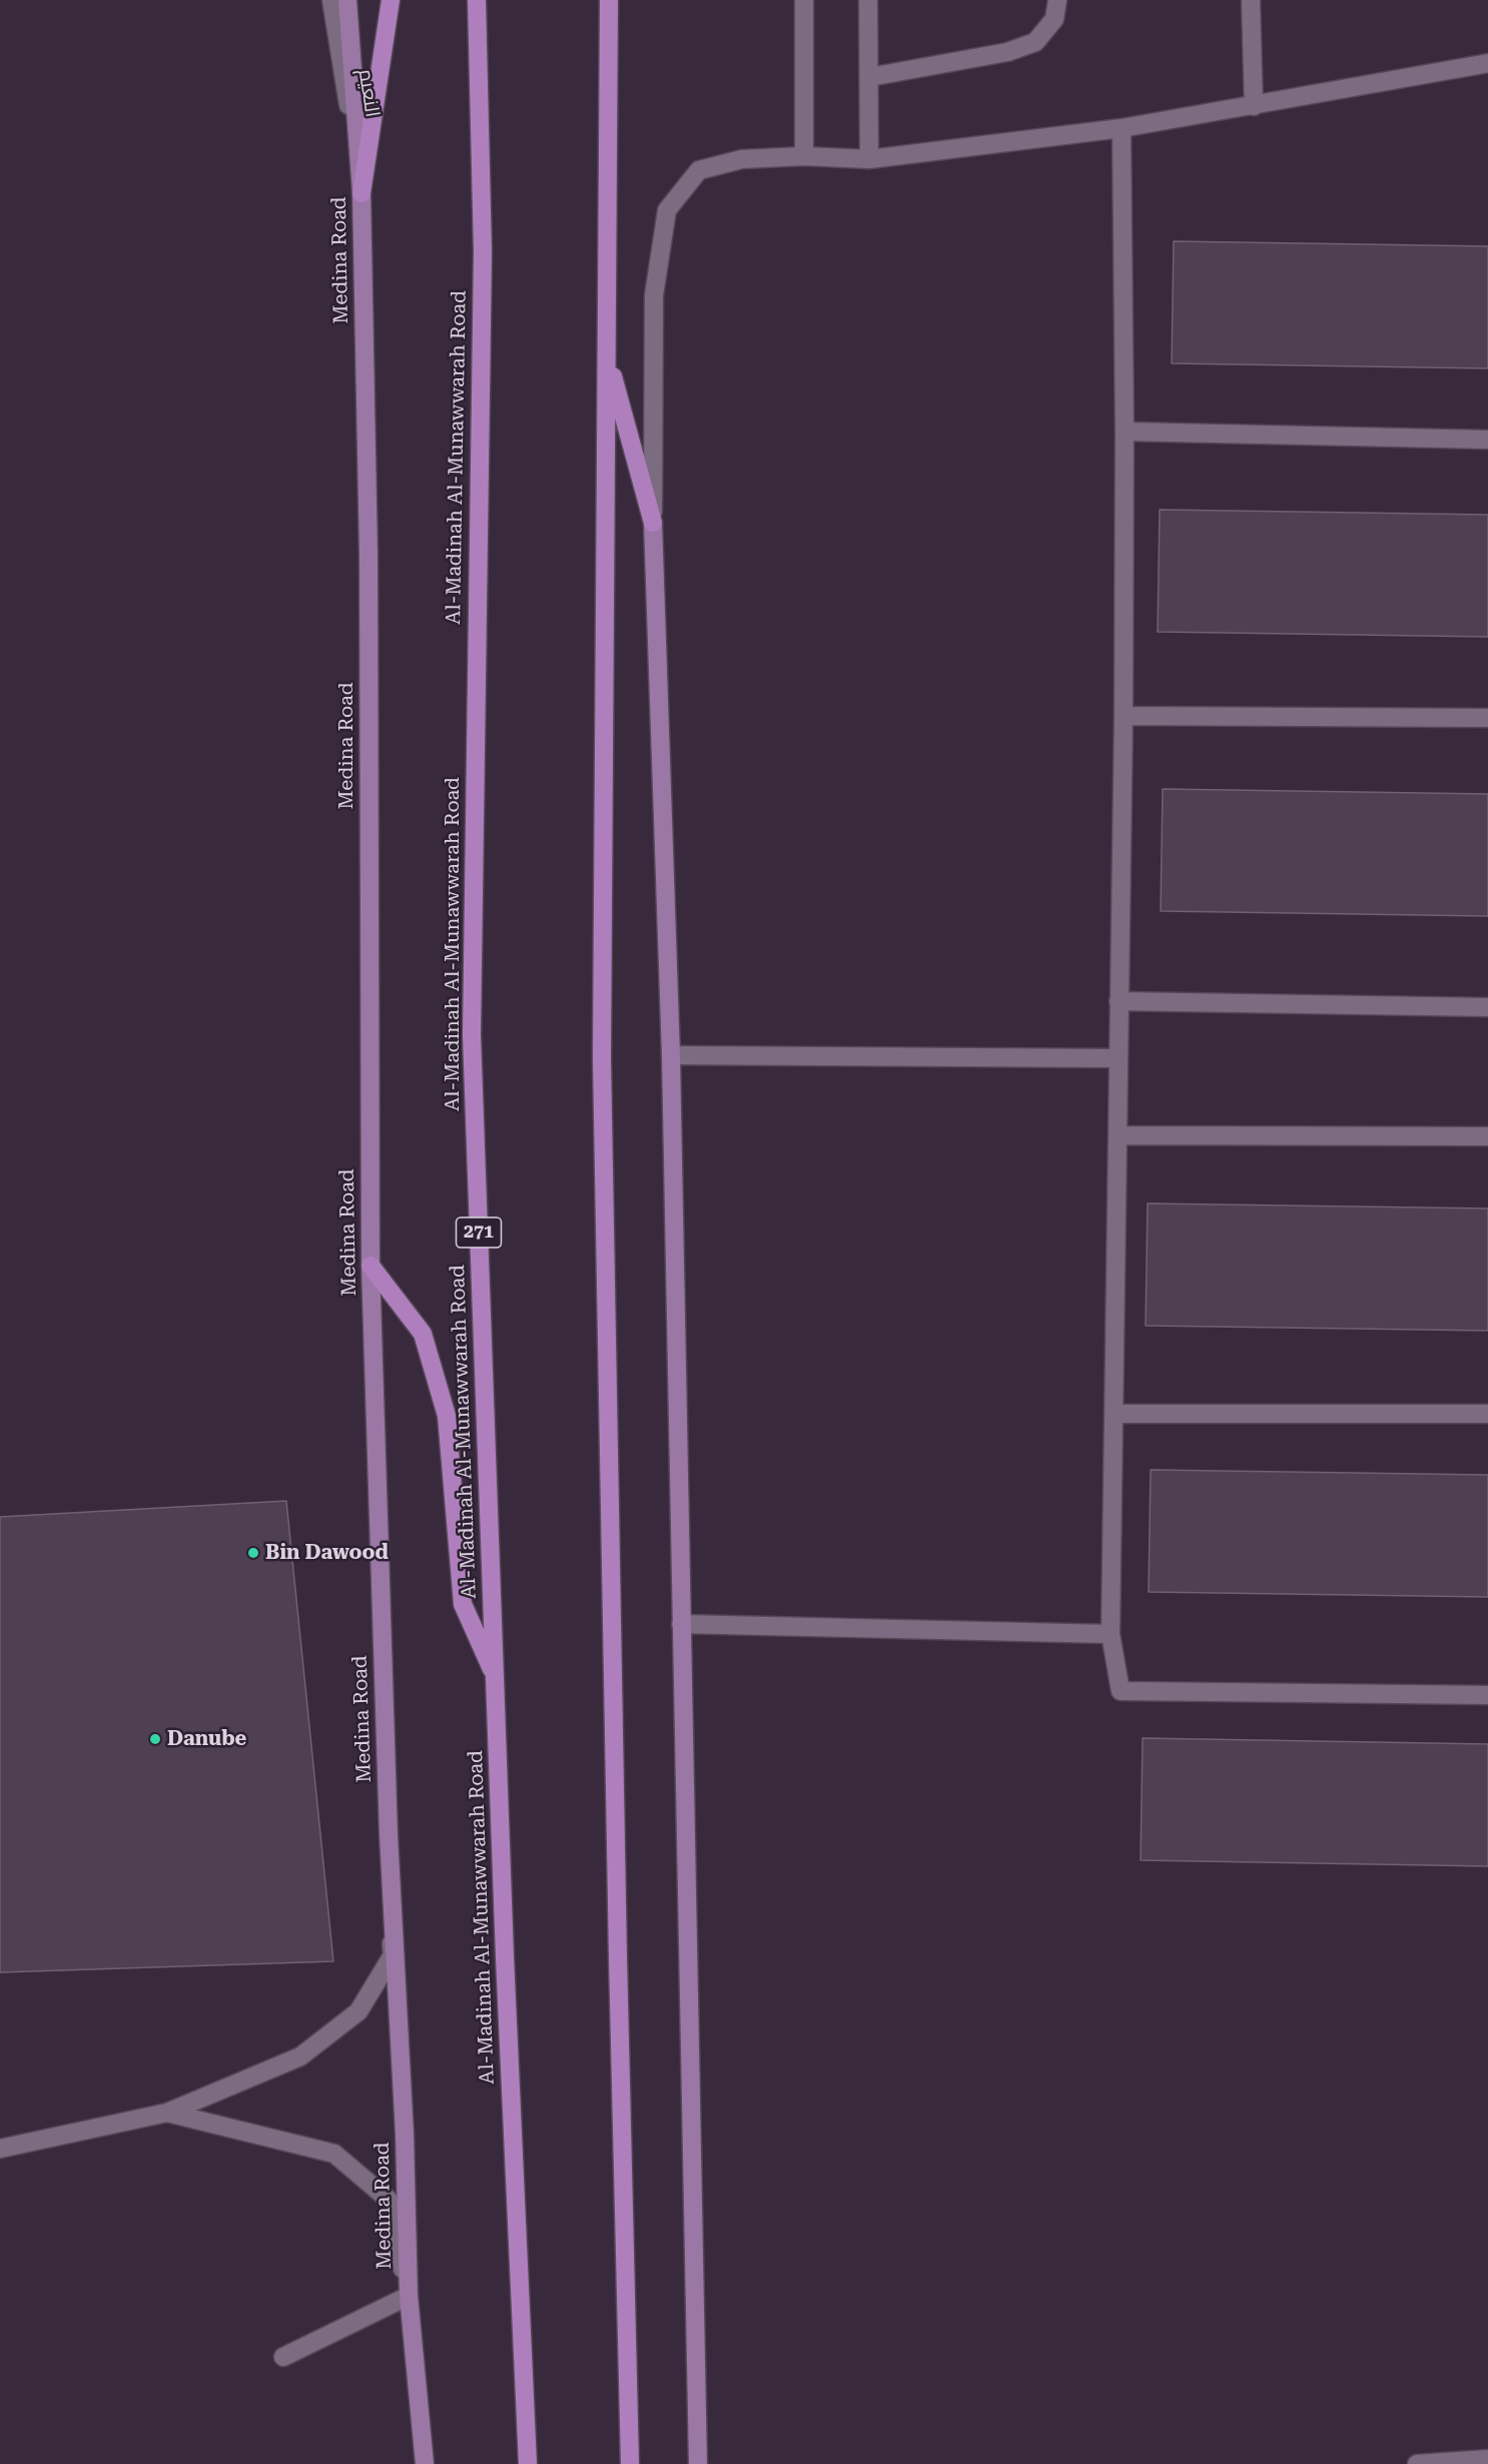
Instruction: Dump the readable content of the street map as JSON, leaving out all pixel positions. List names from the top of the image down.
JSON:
{
  "streets": {
    "highway": ["Al-Madinah Al-Munawwarah Road", "271"],
    "main road": ["Medina Road"],
    "street": ["النعيم"]
  },
  "crossings": [
    ["النعيم", "Medina Road"]
  ],
  "places": ["Bin Dawood", "Danube"]
}
